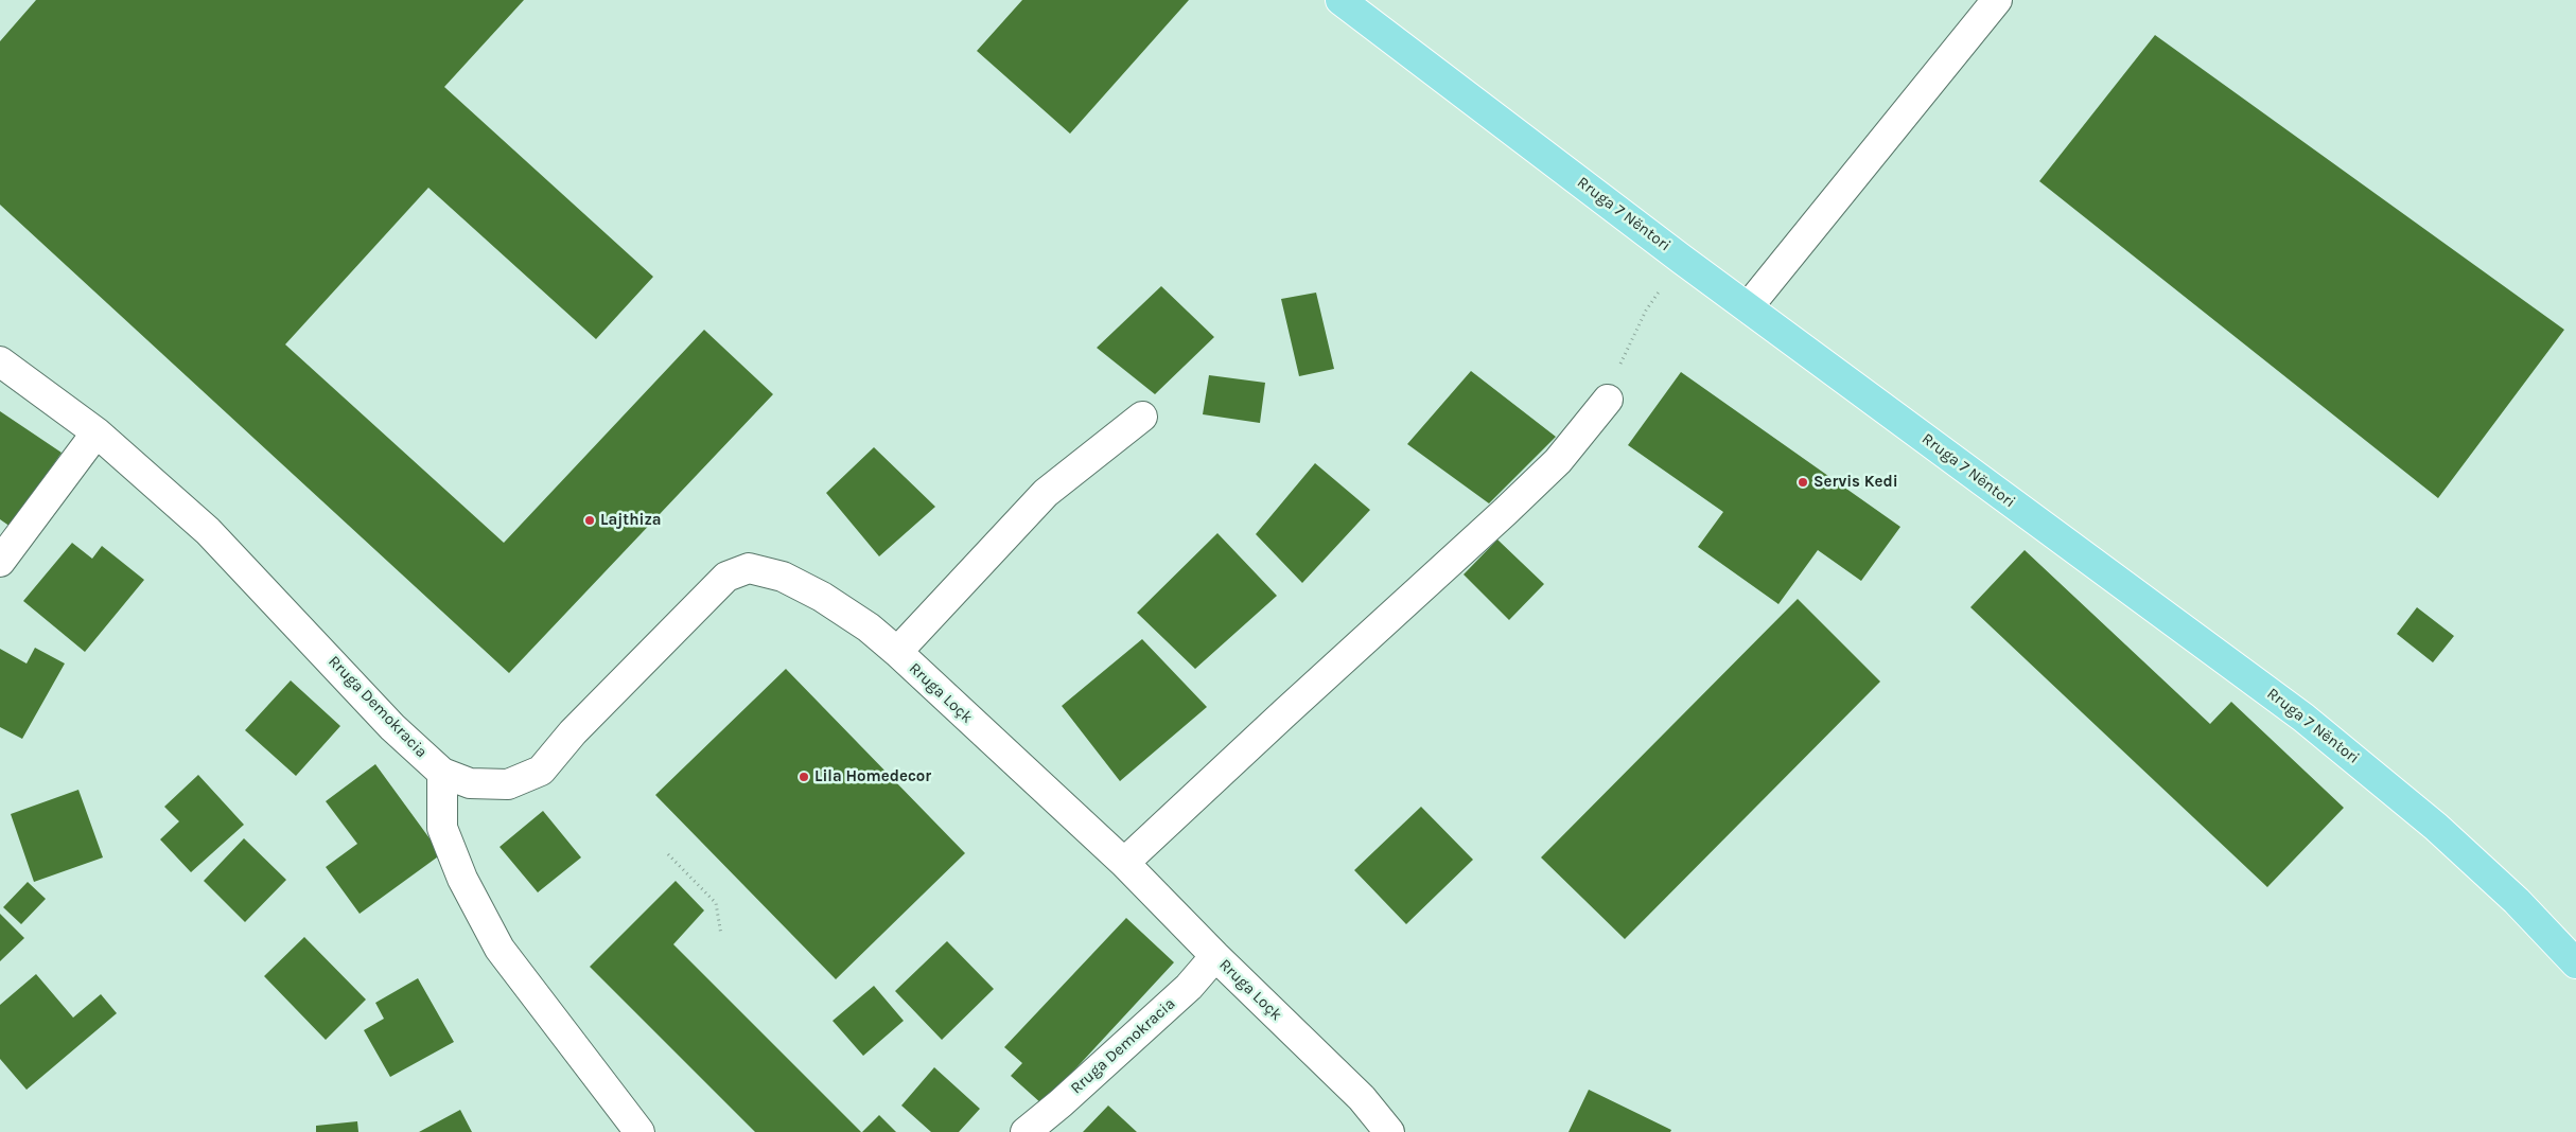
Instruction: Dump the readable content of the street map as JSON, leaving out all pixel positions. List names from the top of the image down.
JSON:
{
  "streets": {
    "main road": ["Rruga 7 Nëntori"],
    "street": ["Rruga Loçk", "Rruga Demokracia"]
  },
  "crossings": [
    ["Rruga Loçk", "Rruga Demokracia"]
  ],
  "places": ["Servis Kedi", "Lajthiza", "Lila Homedecor"]
}
